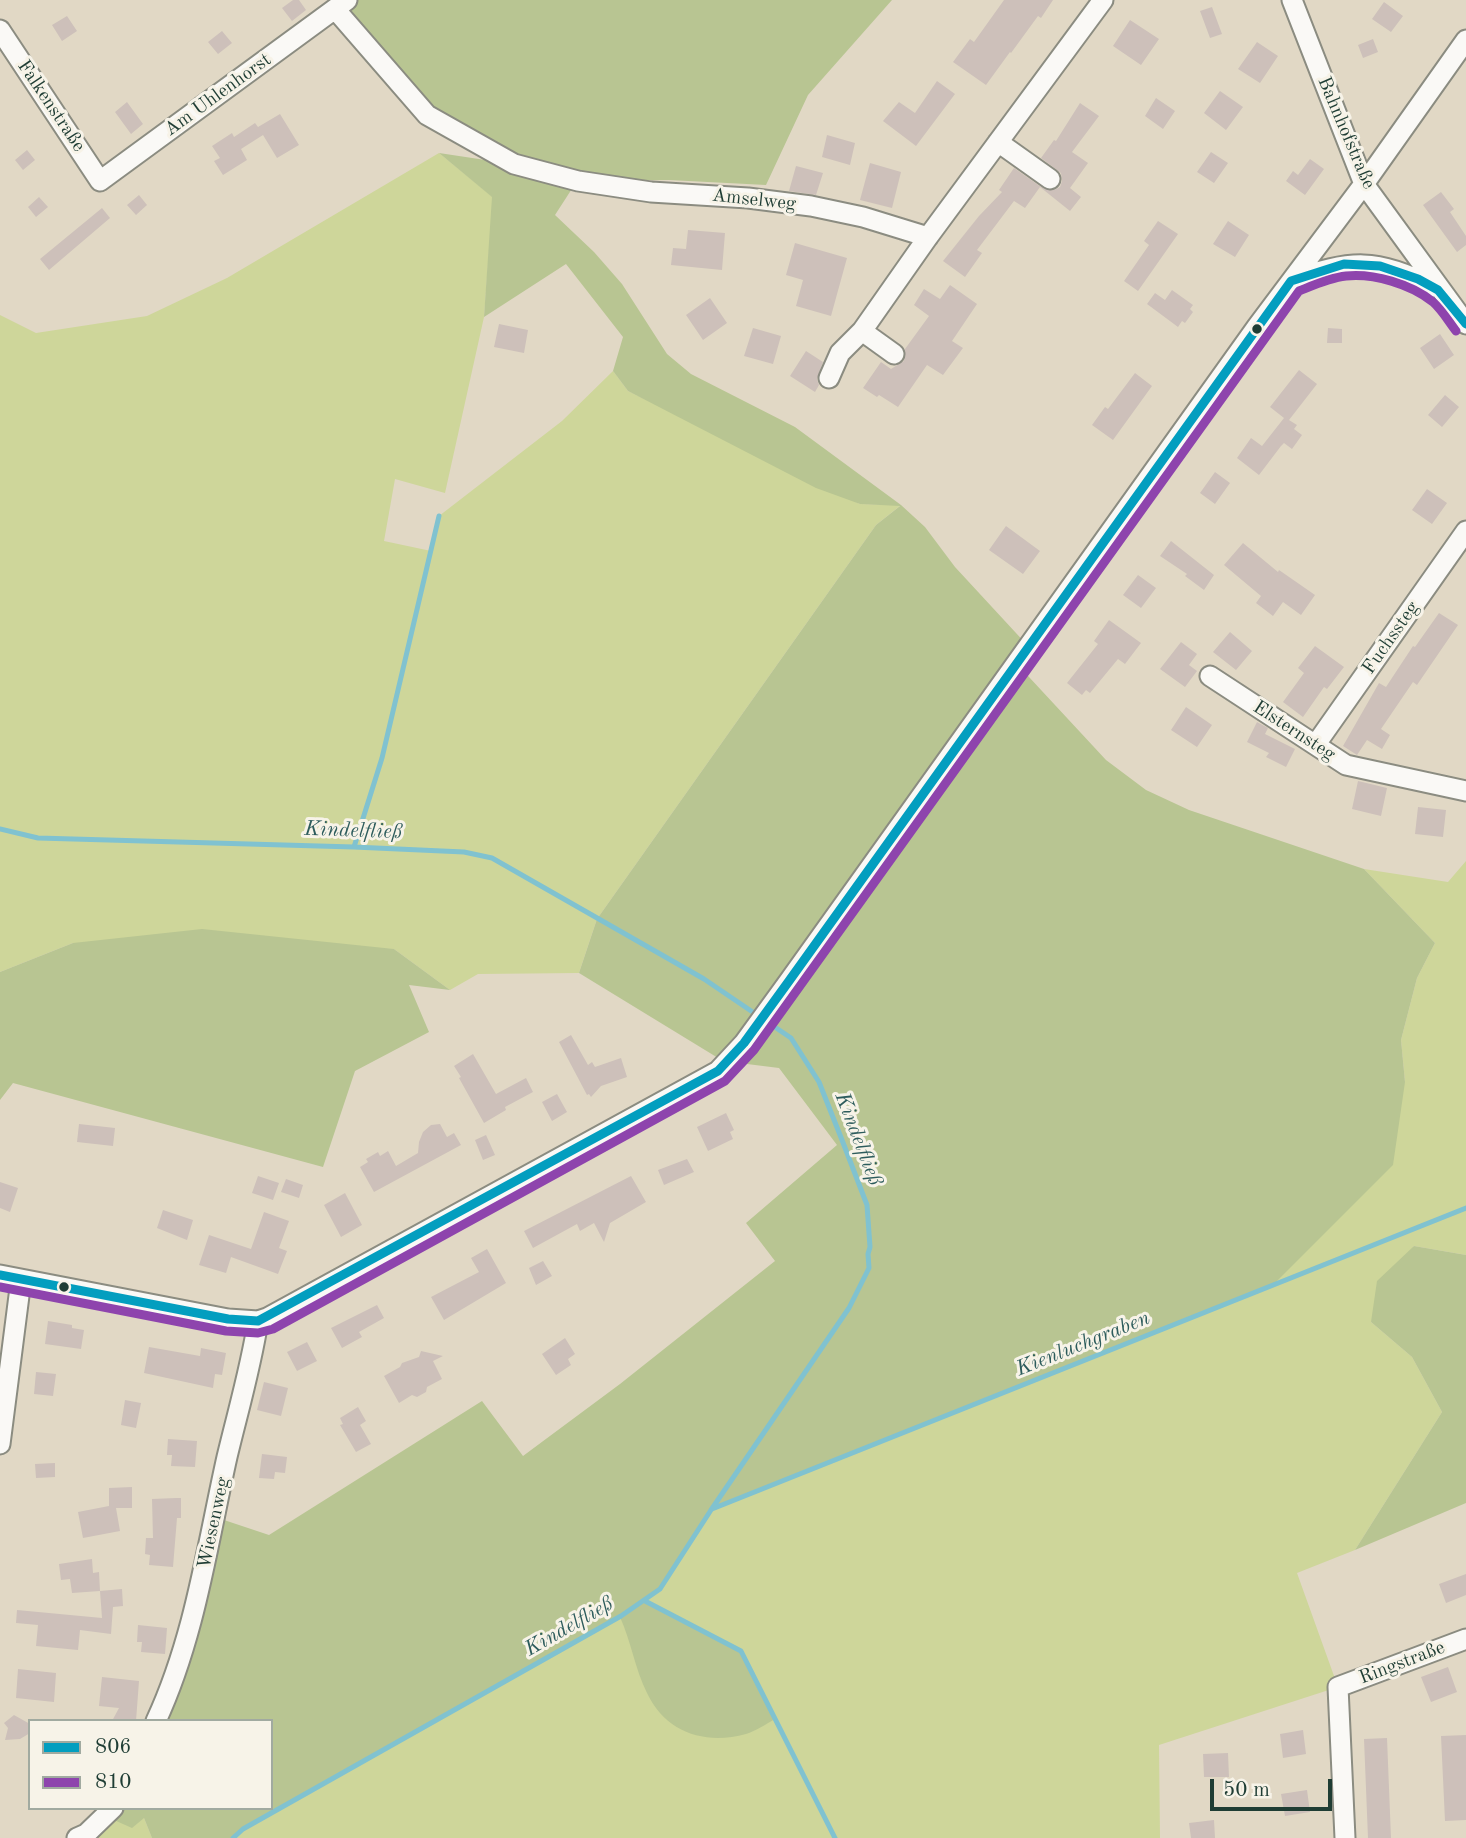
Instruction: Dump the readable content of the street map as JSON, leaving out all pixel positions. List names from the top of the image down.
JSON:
{
  "streets": {
    "street": [
      "Am Uhlenhorst",
      "Falkenstraße",
      "Bahnhofstraße",
      "Amselweg",
      "Fuchssteg",
      "Elsternsteg",
      "Wiesenweg",
      "Ringstraße"
    ]
  },
  "crossings": [
    ["Am Uhlenhorst", "Falkenstraße"],
    ["Am Uhlenhorst", "Amselweg"],
    ["Fuchssteg", "Elsternsteg"]
  ],
  "water": ["Kindelfließ", "Kienluchgraben"],
  "lines": ["transit line 806", "transit line 810"],
  "legend": ["806", "810"],
  "scale_bar": "50 m"
}
